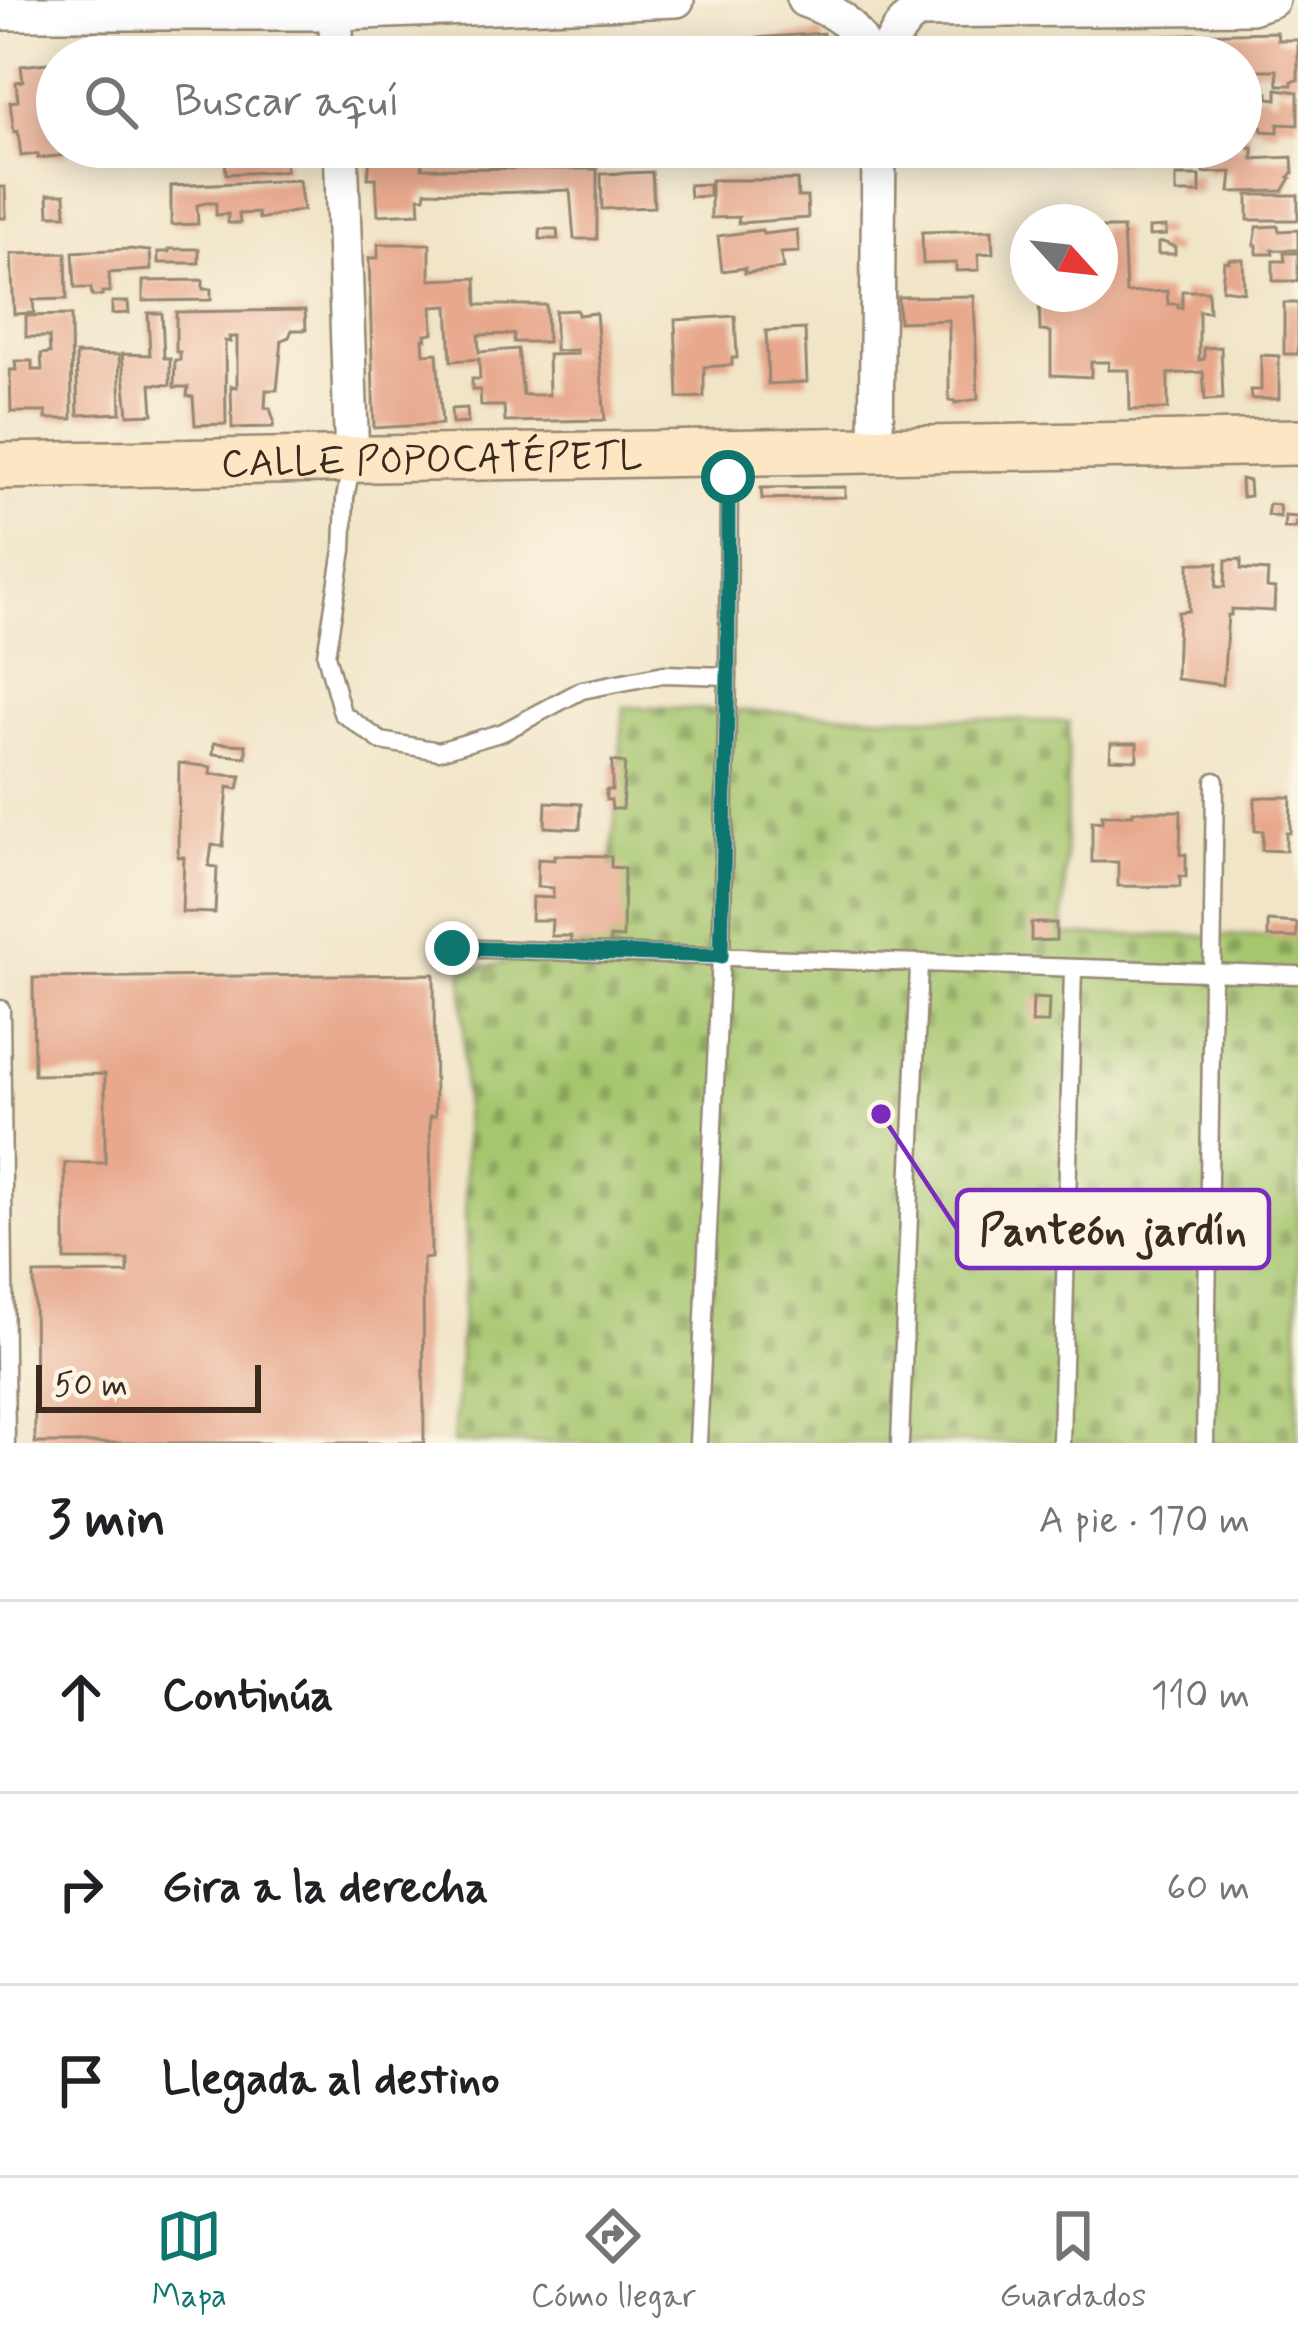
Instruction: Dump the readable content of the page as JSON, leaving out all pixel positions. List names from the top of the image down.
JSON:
{
  "streets": {
    "main road": ["CALLE POPOCATÉPETL"]
  },
  "places": ["Panteón jardín"],
  "scale_bar": "50 m",
  "north": "bottom right",
  "page": {
    "search": "Buscar aquí",
    "scale": "50 m",
    "heading": ["3 min", "A pie · 170 m"],
    "list": [
      ["Continúa", "110 m"],
      ["Gira a la derecha", "60 m"],
      "Llegada al destino"
    ],
    "nav": ["Mapa", "Cómo llegar", "Guardados"]
  }
}
